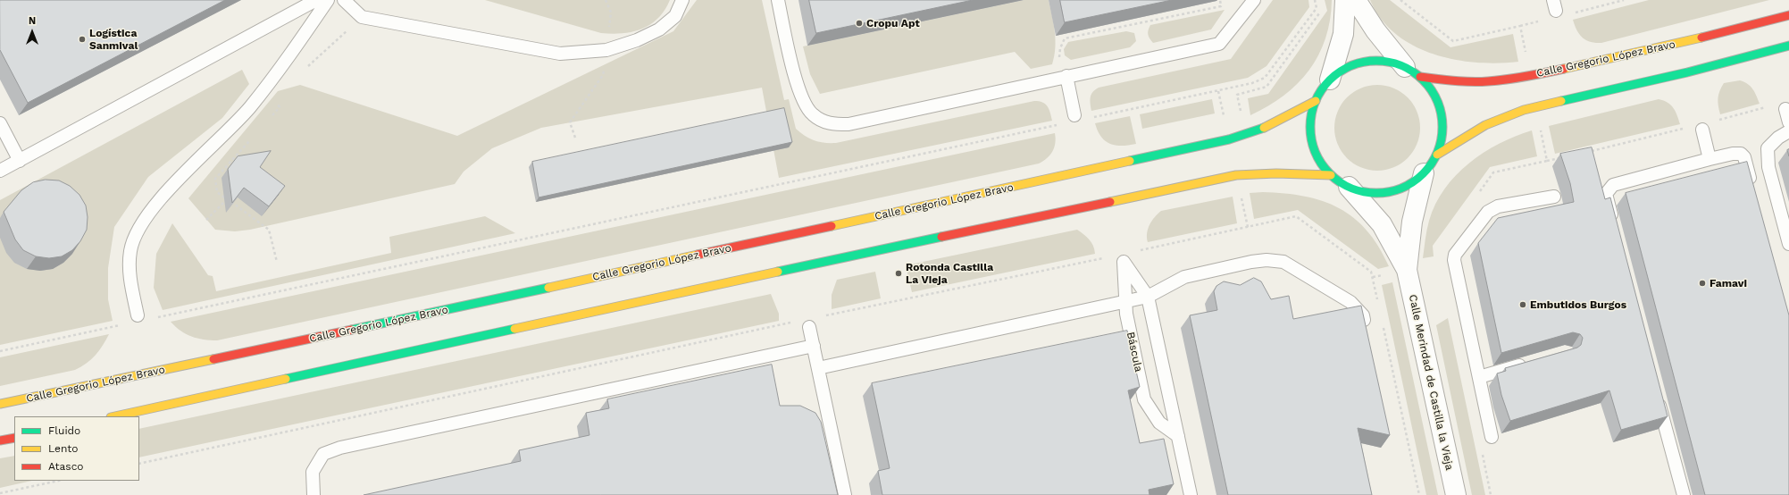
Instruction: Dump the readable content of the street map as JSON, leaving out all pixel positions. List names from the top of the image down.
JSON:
{
  "streets": {
    "main road": ["Calle Gregorio López Bravo"],
    "street": ["Calle Merindad de Castilla la Vieja"],
    "lane": ["Báscula"]
  },
  "places": [
    "Cropu Apt",
    "Logística Sanmival",
    "Rotonda Castilla La Vieja",
    "Famavi",
    "Embutidos Burgos"
  ],
  "legend": ["Fluido", "Lento", "Atasco"],
  "north": "top"
}
